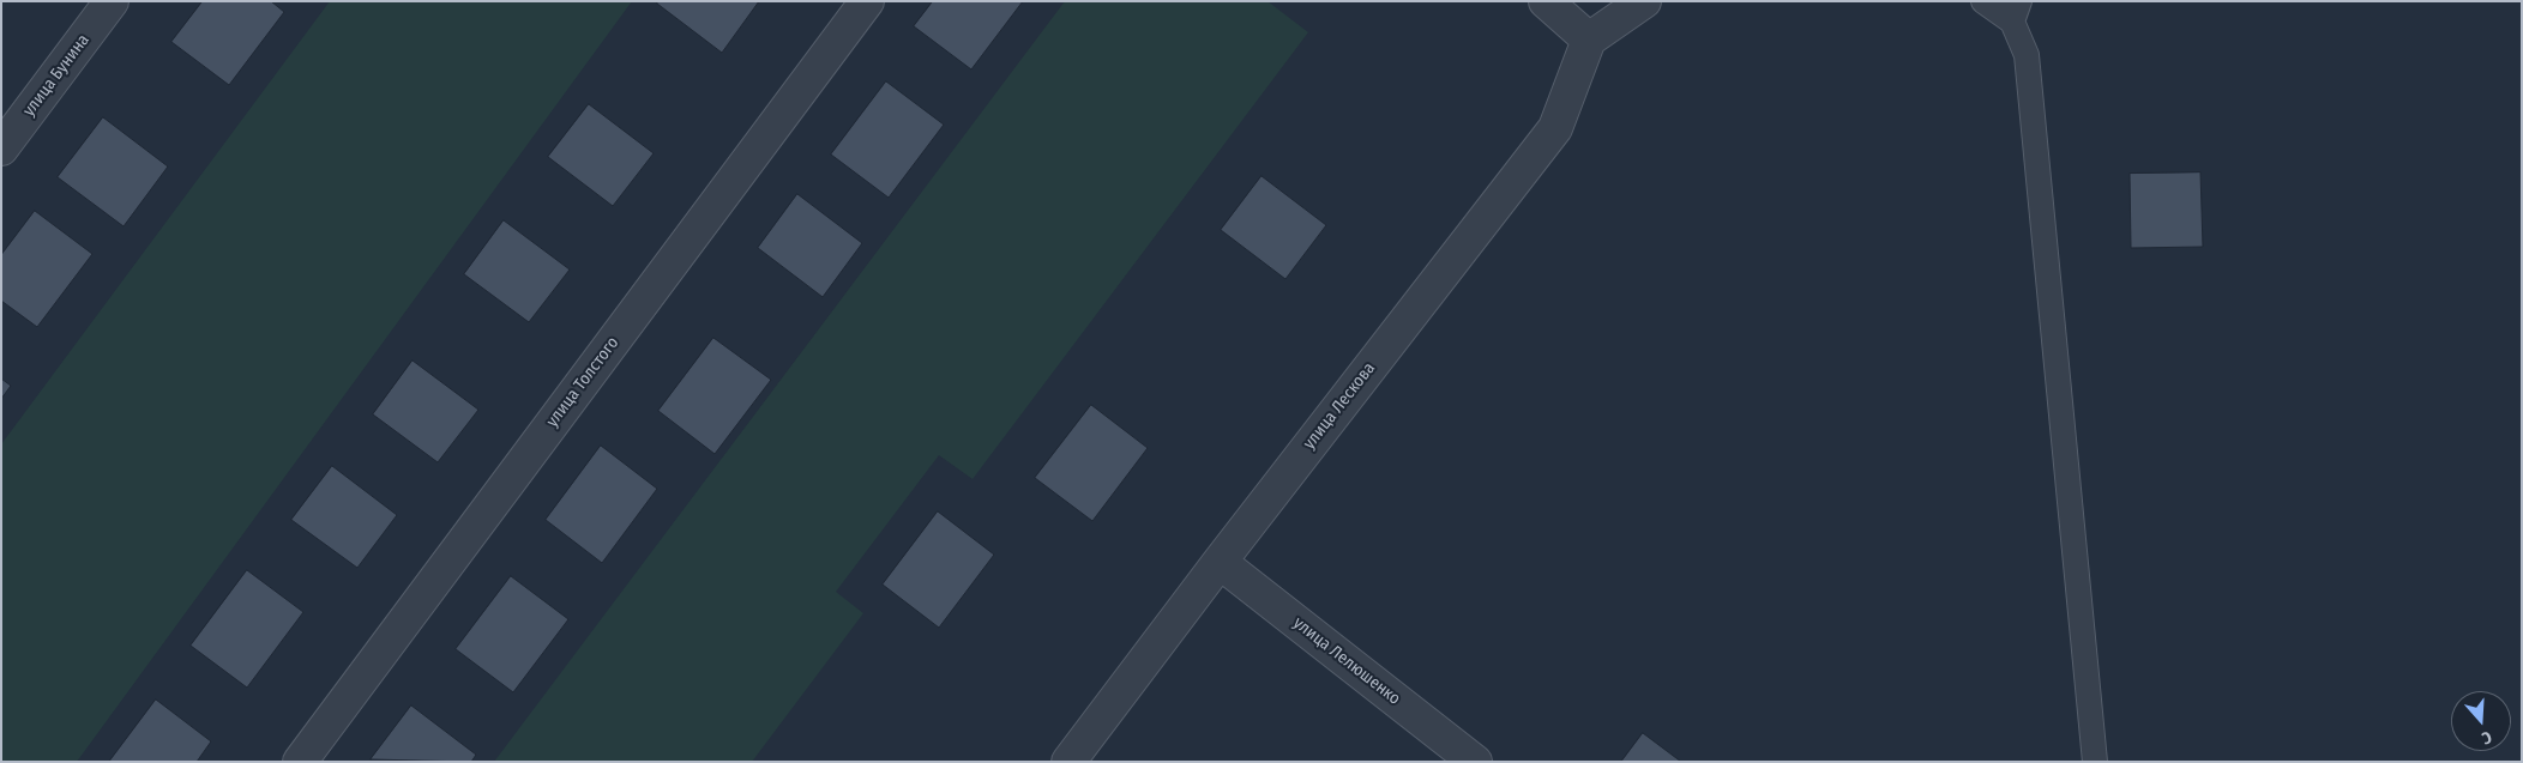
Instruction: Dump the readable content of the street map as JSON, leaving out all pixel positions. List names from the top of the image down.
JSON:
{
  "streets": {
    "street": [
      "улица Бунина",
      "улица Толстого",
      "улица Лескова",
      "улица Лелюшенко"
    ]
  },
  "crossings": [
    ["улица Лескова", "улица Лелюшенко"]
  ],
  "north": "bottom"
}
